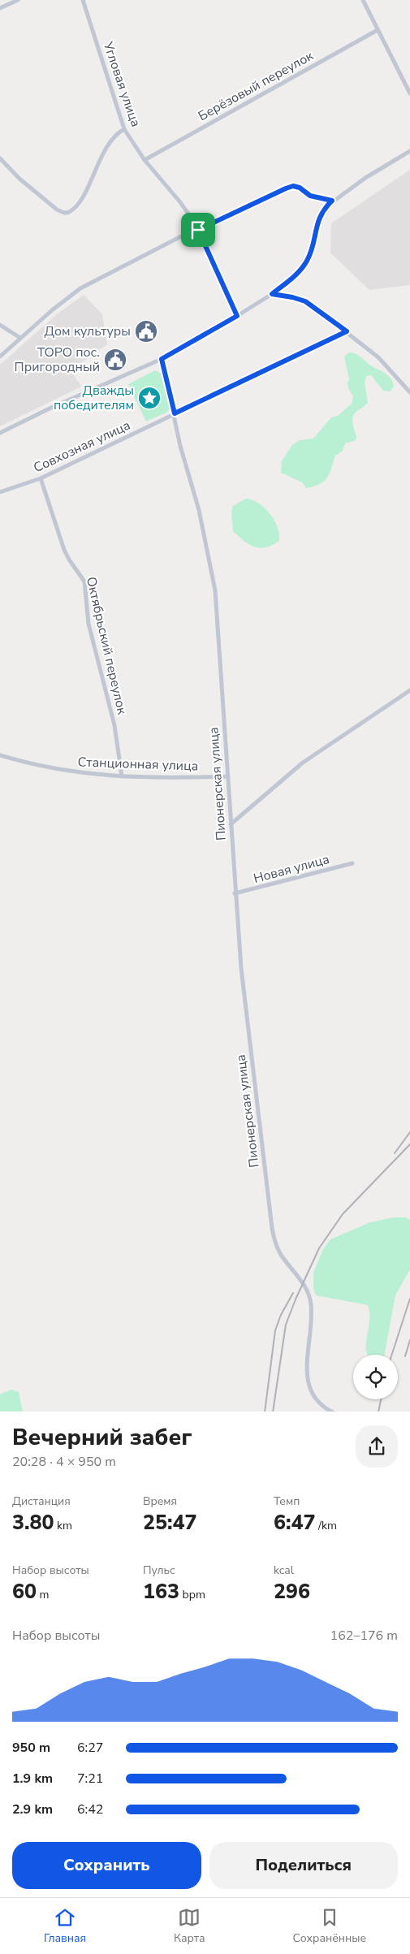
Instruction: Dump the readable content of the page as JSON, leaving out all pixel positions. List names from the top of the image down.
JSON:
{
  "streets": {
    "street": [
      "Угловая улица",
      "Берёзовый переулок",
      "Совхозная улица",
      "Октябрьский переулок",
      "Станционная улица",
      "Пионерская улица",
      "Новая улица"
    ]
  },
  "crossings": [
    ["Угловая улица", "Берёзовый переулок"],
    ["Совхозная улица", "Октябрьский переулок"],
    ["Совхозная улица", "Пионерская улица"],
    ["Октябрьский переулок", "Станционная улица"],
    ["Станционная улица", "Пионерская улица"],
    ["Пионерская улица", "Новая улица"]
  ],
  "places": {
    "public building": ["Дом культуры", "ТОРО пос. Пригородный"],
    "place": ["Дважды победителям"]
  },
  "page": {
    "heading": ["Вечерний забег", "20:28 · 4 × 950 m"],
    "stats": [
      ["Дистанция", "3.80 km"],
      ["Время", "25:47"],
      ["Темп", "6:47 /km"],
      ["Набор высоты", "60 m"],
      ["Пульс", "163 bpm"],
      ["kcal", "296"]
    ],
    "chart": ["Набор высоты", "162–176 m"],
    "list": [
      {
        "name": "950 m",
        "note": "6:27"
      },
      {
        "name": "1.9 km",
        "note": "7:21"
      },
      {
        "name": "2.9 km",
        "note": "6:42"
      }
    ],
    "buttons": ["Сохранить", "Поделиться"],
    "tabs": ["Главная", "Карта", "Сохранённые"]
  }
}
